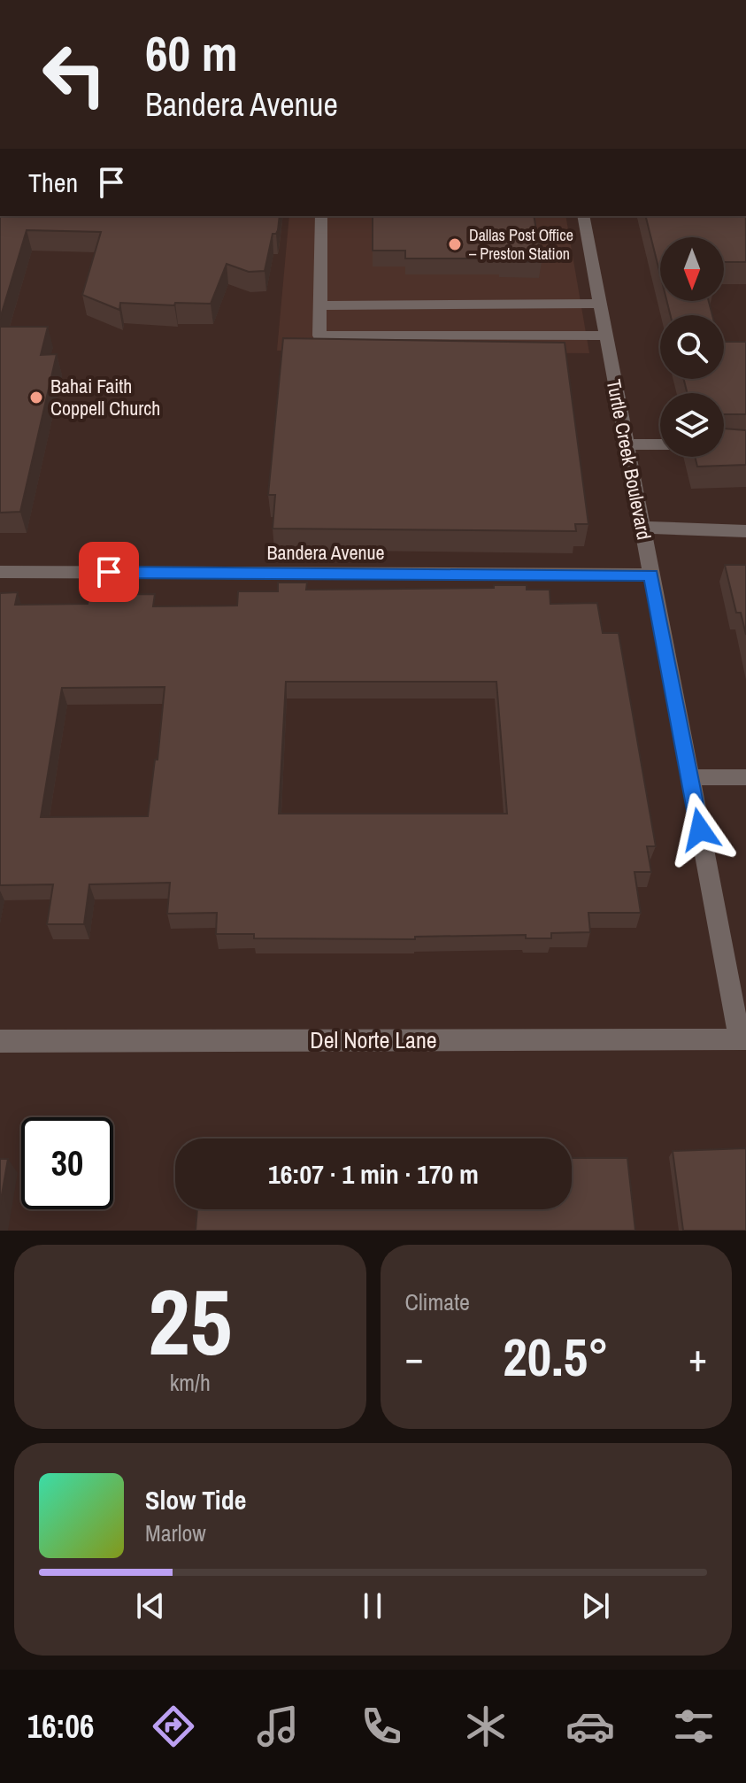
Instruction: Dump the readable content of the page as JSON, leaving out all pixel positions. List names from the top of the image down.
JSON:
{
  "streets": {
    "street": ["Turtle Creek Boulevard", "Bandera Avenue", "Del Norte Lane"]
  },
  "crossings": [
    ["Turtle Creek Boulevard", "Bandera Avenue"],
    ["Turtle Creek Boulevard", "Del Norte Lane"]
  ],
  "places": ["Dallas Post Office – Preston Station", "Bahai Faith Coppell Church"],
  "north": "bottom",
  "page": {
    "turn": ["60 m", "Bandera Avenue"],
    "then": "Then",
    "limit": "30",
    "trip": "16:07 · 1 min · 170 m",
    "tile": [
      ["25", "km/h"],
      "Climate"
    ],
    "heat": ["−", "20.5°", "+"],
    "song": ["Slow Tide", "Marlow"],
    "tabs": "16:06"
  }
}
